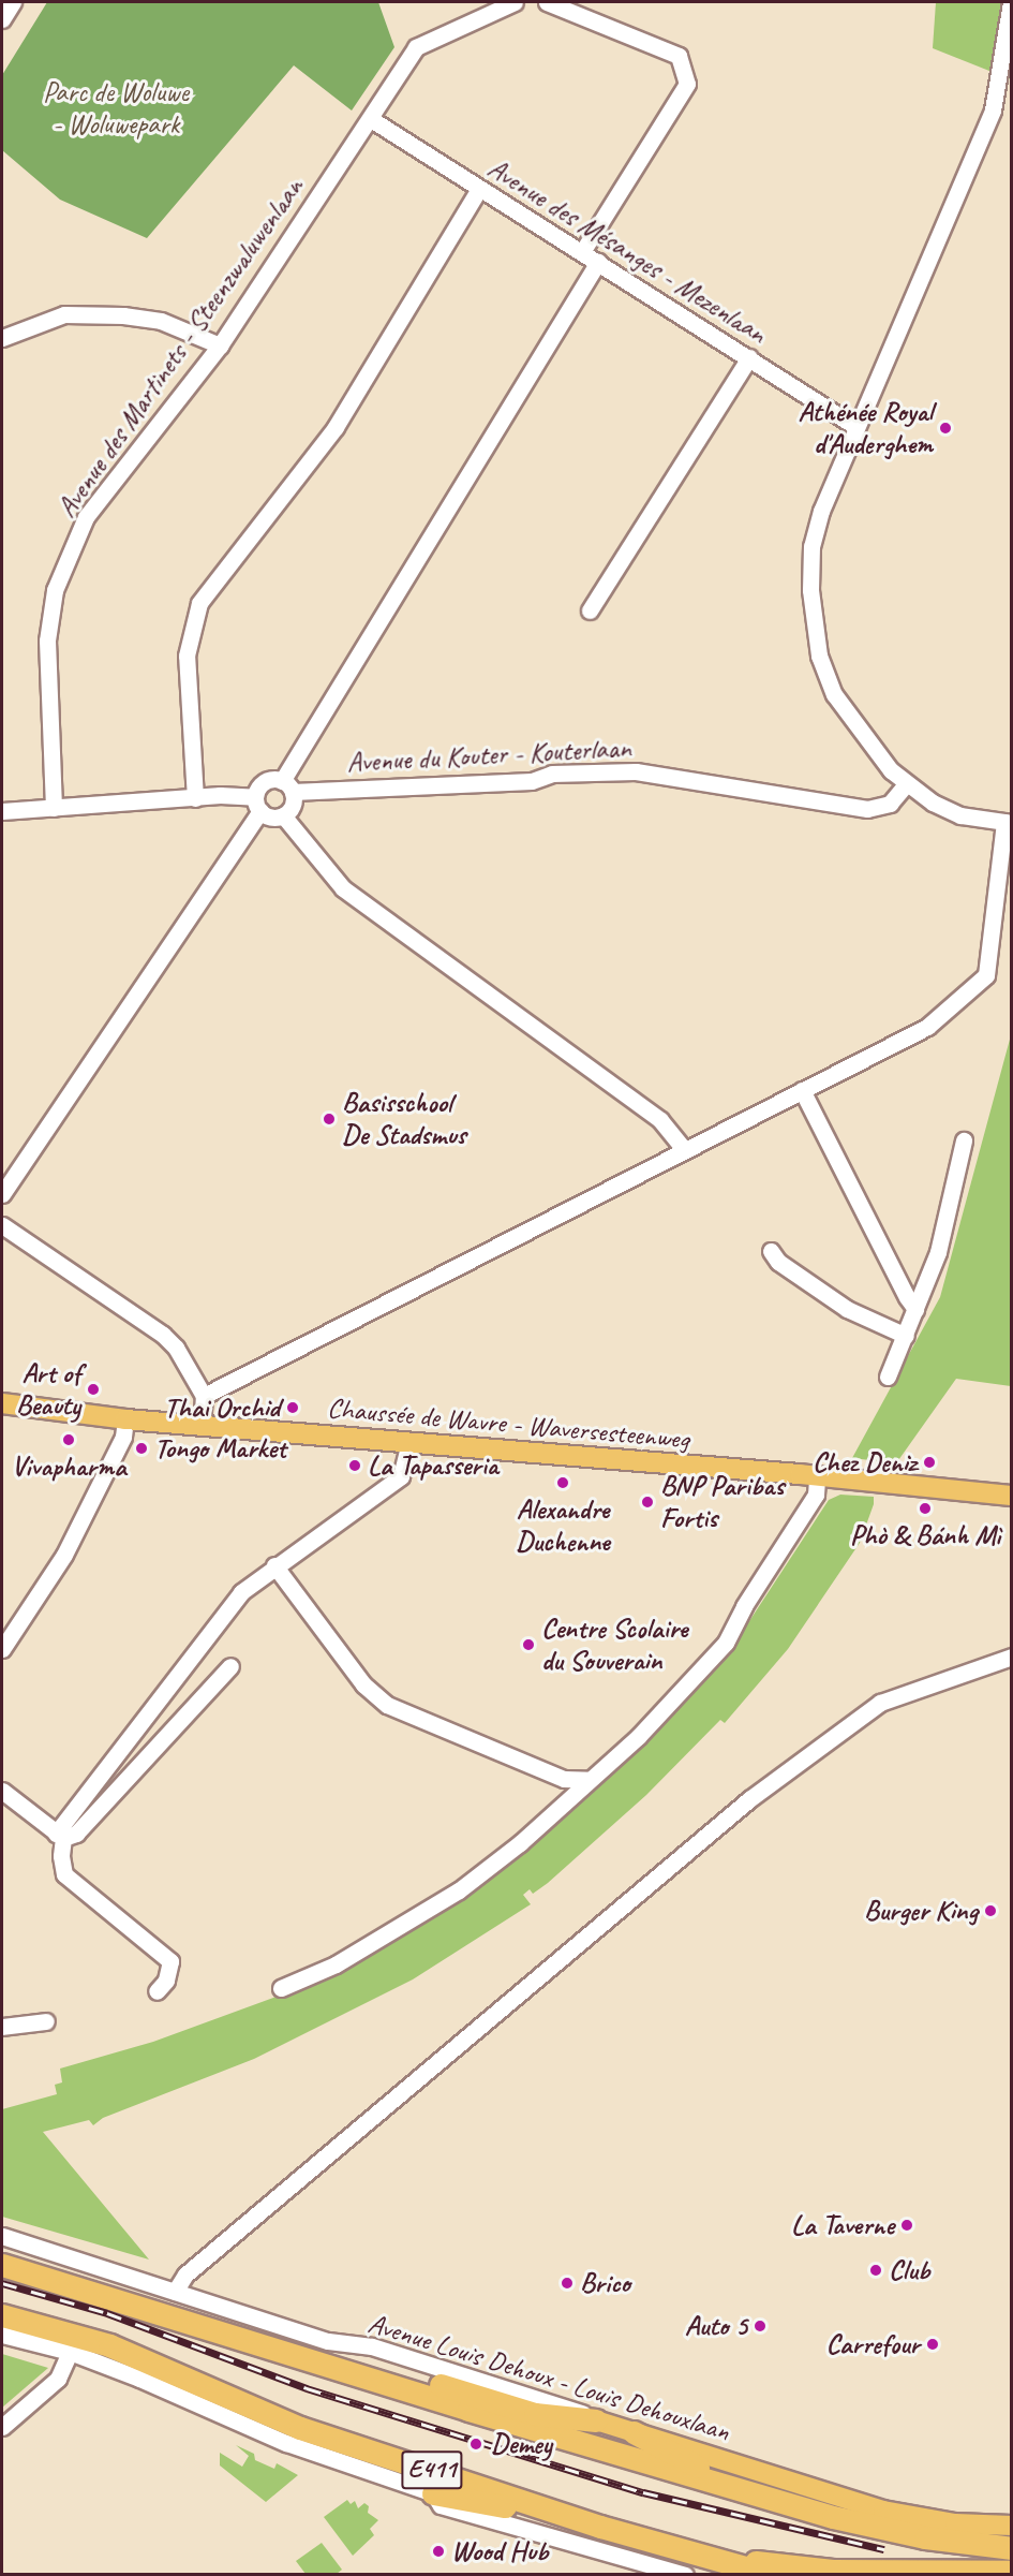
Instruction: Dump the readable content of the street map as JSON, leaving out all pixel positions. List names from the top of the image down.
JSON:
{
  "streets": {
    "highway": ["E411"],
    "main road": ["Chaussée de Wavre - Waversesteenweg", "Avenue Louis Dehoux - Louis Dehouxlaan"],
    "street": ["Avenue des Mésanges - Mezenlaan", "Avenue des Martinets - Steenzwaluwenlaan", "Avenue du Kouter - Kouterlaan"]
  },
  "crossings": [
    ["Avenue des Mésanges - Mezenlaan", "Avenue des Martinets - Steenzwaluwenlaan"]
  ],
  "parks": ["Parc de Woluwe - Woluwepark"],
  "places": [
    "Athénée Royal d'Auderghem",
    "Basisschool De Stadsmus",
    "Art of Beauty",
    "Thai Orchid",
    "Vivapharma",
    "Tongo Market",
    "Chez Deniz",
    "La Tapasseria",
    "Alexandre Duchenne",
    "BNP Paribas Fortis",
    "Phò & Bánh Mì",
    "Centre Scolaire du Souverain",
    "Burger King",
    "La Taverne",
    "Club",
    "Brico",
    "Auto 5",
    "Carrefour",
    "Demey",
    "Wood Hub"
  ]
}
